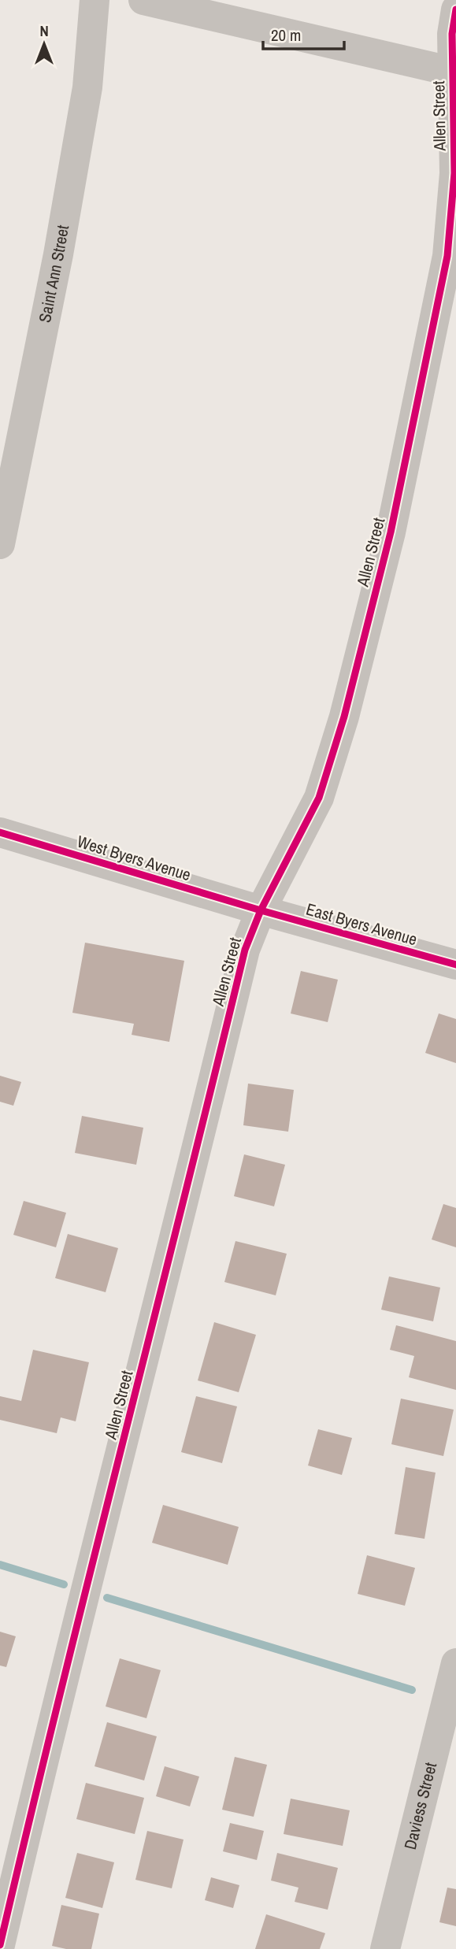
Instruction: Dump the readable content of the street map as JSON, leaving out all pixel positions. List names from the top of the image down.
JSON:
{
  "streets": {
    "street": [
      "Allen Street",
      "Saint Ann Street",
      "West Byers Avenue",
      "East Byers Avenue",
      "Daviess Street"
    ]
  },
  "crossings": [
    ["Allen Street", "West Byers Avenue"],
    ["Allen Street", "East Byers Avenue"],
    ["West Byers Avenue", "East Byers Avenue"]
  ],
  "scale_bar": "20 m",
  "north": "top"
}
